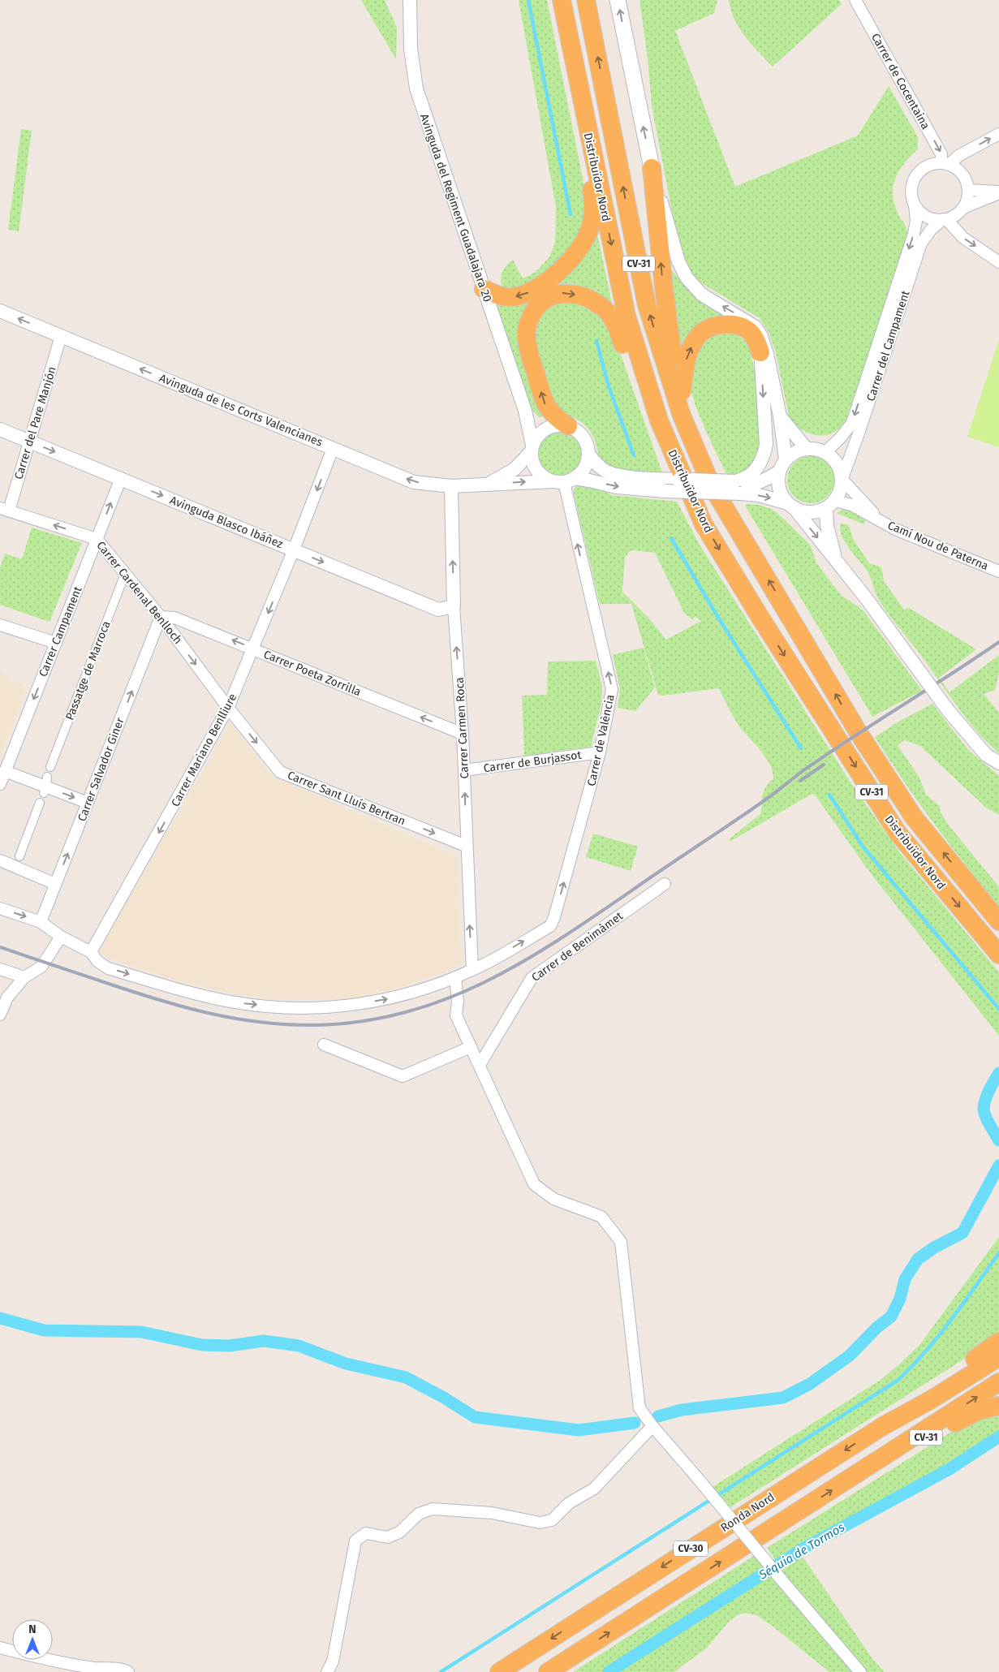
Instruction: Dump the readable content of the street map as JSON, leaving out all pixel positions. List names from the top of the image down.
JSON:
{
  "streets": {
    "highway": [
      "Distribuïdor Nord",
      "CV-31",
      "Ronda Nord",
      "CV-30"
    ],
    "street": [
      "Carrer de Cocentaina",
      "Avinguda del Regiment Guadalajara 20",
      "Carrer del Campament",
      "Avinguda de les Corts Valencianes",
      "Carrer del Pare Manjón",
      "Avinguda Blasco Ibáñez",
      "Camí Nou de Paterna",
      "Carrer Cardenal Benlloch",
      "Carrer Campament",
      "Passatge de Marroca",
      "Carrer Poeta Zorrilla",
      "Carrer Carmen Roca",
      "Carrer de València",
      "Carrer Mariano Benlliure",
      "Carrer de Burjassot",
      "Carrer Salvador Giner",
      "Carrer Sant Lluís Bertran",
      "Carrer de Benimàmet"
    ]
  },
  "crossings": [
    ["Carrer de Cocentaina", "Carrer del Campament"],
    ["Avinguda del Regiment Guadalajara 20", "Avinguda de les Corts Valencianes"],
    ["Avinguda del Regiment Guadalajara 20", "Carrer de València"],
    ["CV-31", "CV-30"],
    ["Carrer del Campament", "Camí Nou de Paterna"],
    ["Avinguda de les Corts Valencianes", "Carrer del Pare Manjón"],
    ["Avinguda de les Corts Valencianes", "Carrer Carmen Roca"],
    ["Avinguda de les Corts Valencianes", "Carrer de València"],
    ["Avinguda de les Corts Valencianes", "Carrer Mariano Benlliure"],
    ["Carrer del Pare Manjón", "Avinguda Blasco Ibáñez"],
    ["Carrer del Pare Manjón", "Carrer Cardenal Benlloch"],
    ["Avinguda Blasco Ibáñez", "Carrer Campament"],
    ["Avinguda Blasco Ibáñez", "Carrer Carmen Roca"],
    ["Avinguda Blasco Ibáñez", "Carrer Mariano Benlliure"],
    ["Carrer Cardenal Benlloch", "Carrer Campament"],
    ["Carrer Cardenal Benlloch", "Passatge de Marroca"],
    ["Carrer Cardenal Benlloch", "Carrer Poeta Zorrilla"],
    ["Carrer Cardenal Benlloch", "Carrer Mariano Benlliure"],
    ["Carrer Cardenal Benlloch", "Carrer Salvador Giner"],
    ["Carrer Cardenal Benlloch", "Carrer Sant Lluís Bertran"],
    ["Carrer Poeta Zorrilla", "Carrer Carmen Roca"],
    ["Carrer Poeta Zorrilla", "Carrer Mariano Benlliure"],
    ["Carrer Poeta Zorrilla", "Carrer Salvador Giner"],
    ["Carrer Carmen Roca", "Carrer de València"],
    ["Carrer Carmen Roca", "Carrer de Burjassot"],
    ["Carrer Carmen Roca", "Carrer Sant Lluís Bertran"],
    ["Carrer de València", "Carrer de Burjassot"],
    ["Carrer Mariano Benlliure", "Carrer Sant Lluís Bertran"]
  ],
  "one_way": [
    "Carrer de Cocentaina",
    "Avinguda Blasco Ibáñez",
    "Carrer Poeta Zorrilla",
    "Carrer Carmen Roca",
    "Carrer de València",
    "Carrer Mariano Benlliure",
    "Carrer Salvador Giner",
    "Carrer Sant Lluís Bertran"
  ],
  "water": ["Séquia de Tormos"],
  "north": "top"
}
